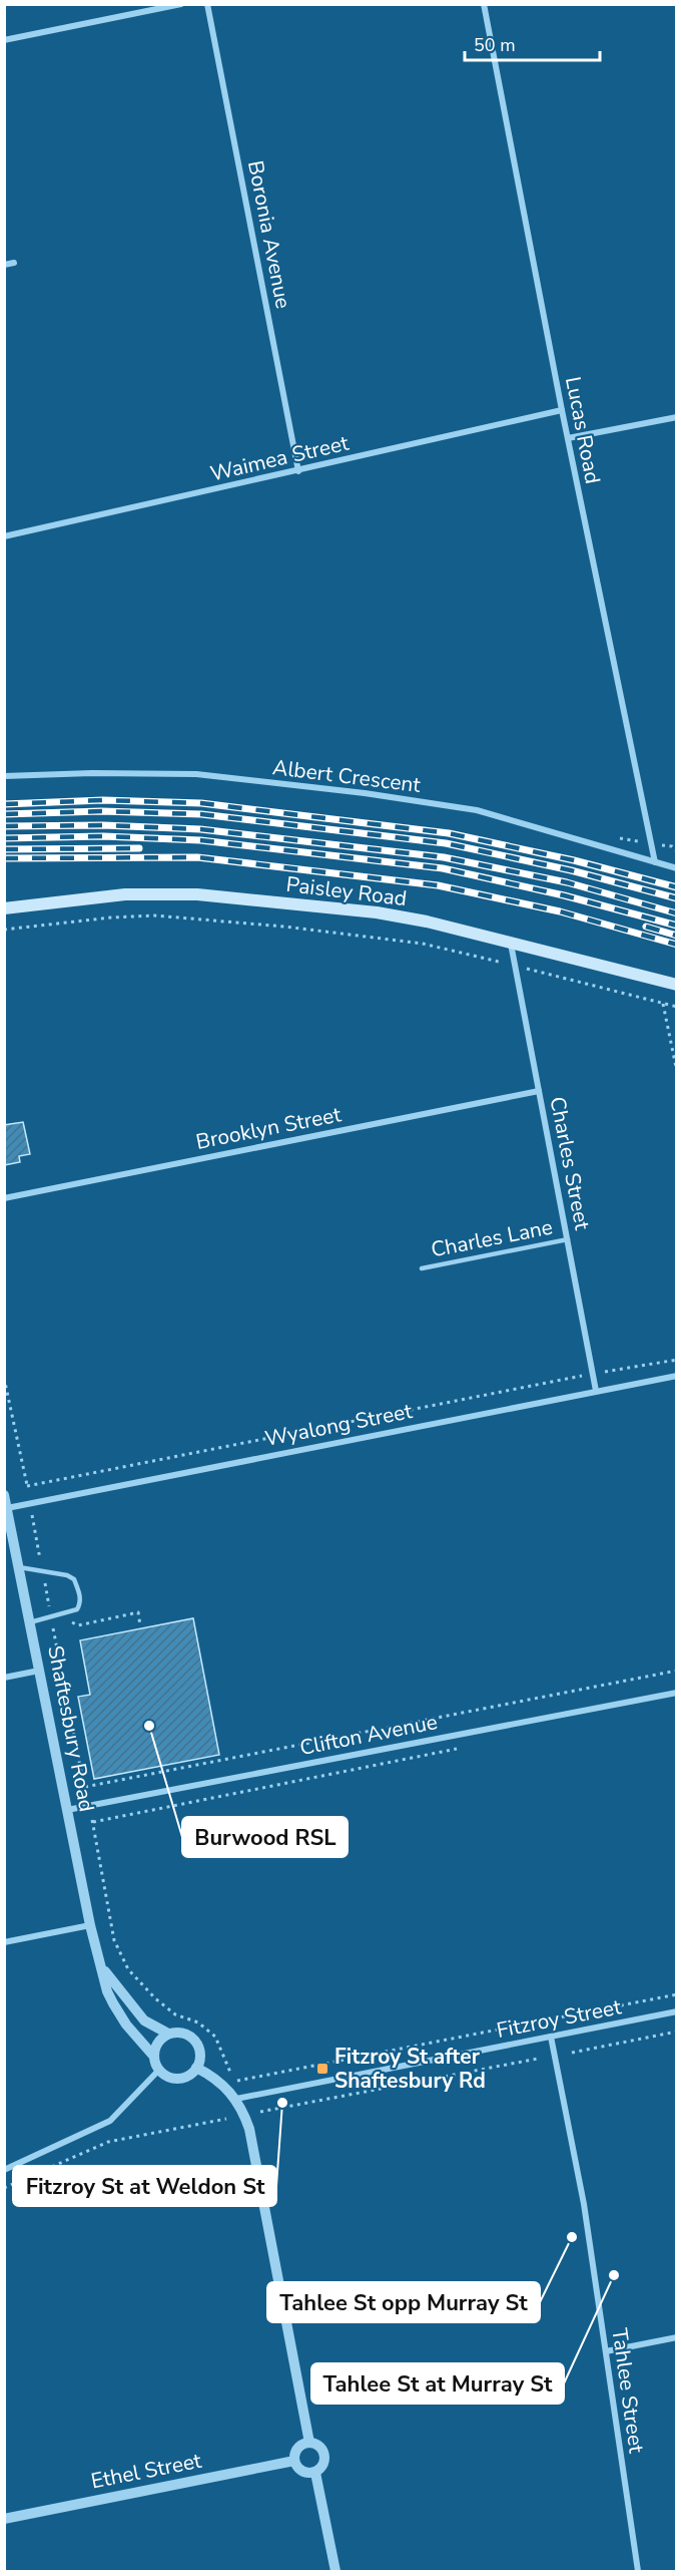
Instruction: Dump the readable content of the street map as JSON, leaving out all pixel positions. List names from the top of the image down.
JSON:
{
  "streets": {
    "main road": ["Paisley Road"],
    "street": [
      "Boronia Avenue",
      "Lucas Road",
      "Waimea Street",
      "Albert Crescent",
      "Brooklyn Street",
      "Charles Street",
      "Wyalong Street",
      "Shaftesbury Road",
      "Clifton Avenue",
      "Fitzroy Street",
      "Tahlee Street",
      "Ethel Street"
    ],
    "lane": ["Charles Lane"]
  },
  "crossings": [
    ["Boronia Avenue", "Waimea Street"],
    ["Lucas Road", "Waimea Street"],
    ["Lucas Road", "Albert Crescent"],
    ["Paisley Road", "Charles Street"],
    ["Brooklyn Street", "Charles Street"],
    ["Charles Street", "Charles Lane"],
    ["Charles Street", "Wyalong Street"],
    ["Wyalong Street", "Shaftesbury Road"],
    ["Shaftesbury Road", "Clifton Avenue"],
    ["Fitzroy Street", "Tahlee Street"]
  ],
  "places": {
    "other": [
      "Burwood RSL",
      "Fitzroy St at Weldon St",
      "Tahlee St opp Murray St",
      "Tahlee St at Murray St"
    ],
    "transit": ["Fitzroy St after Shaftesbury Rd"]
  },
  "scale_bar": "50 m"
}
